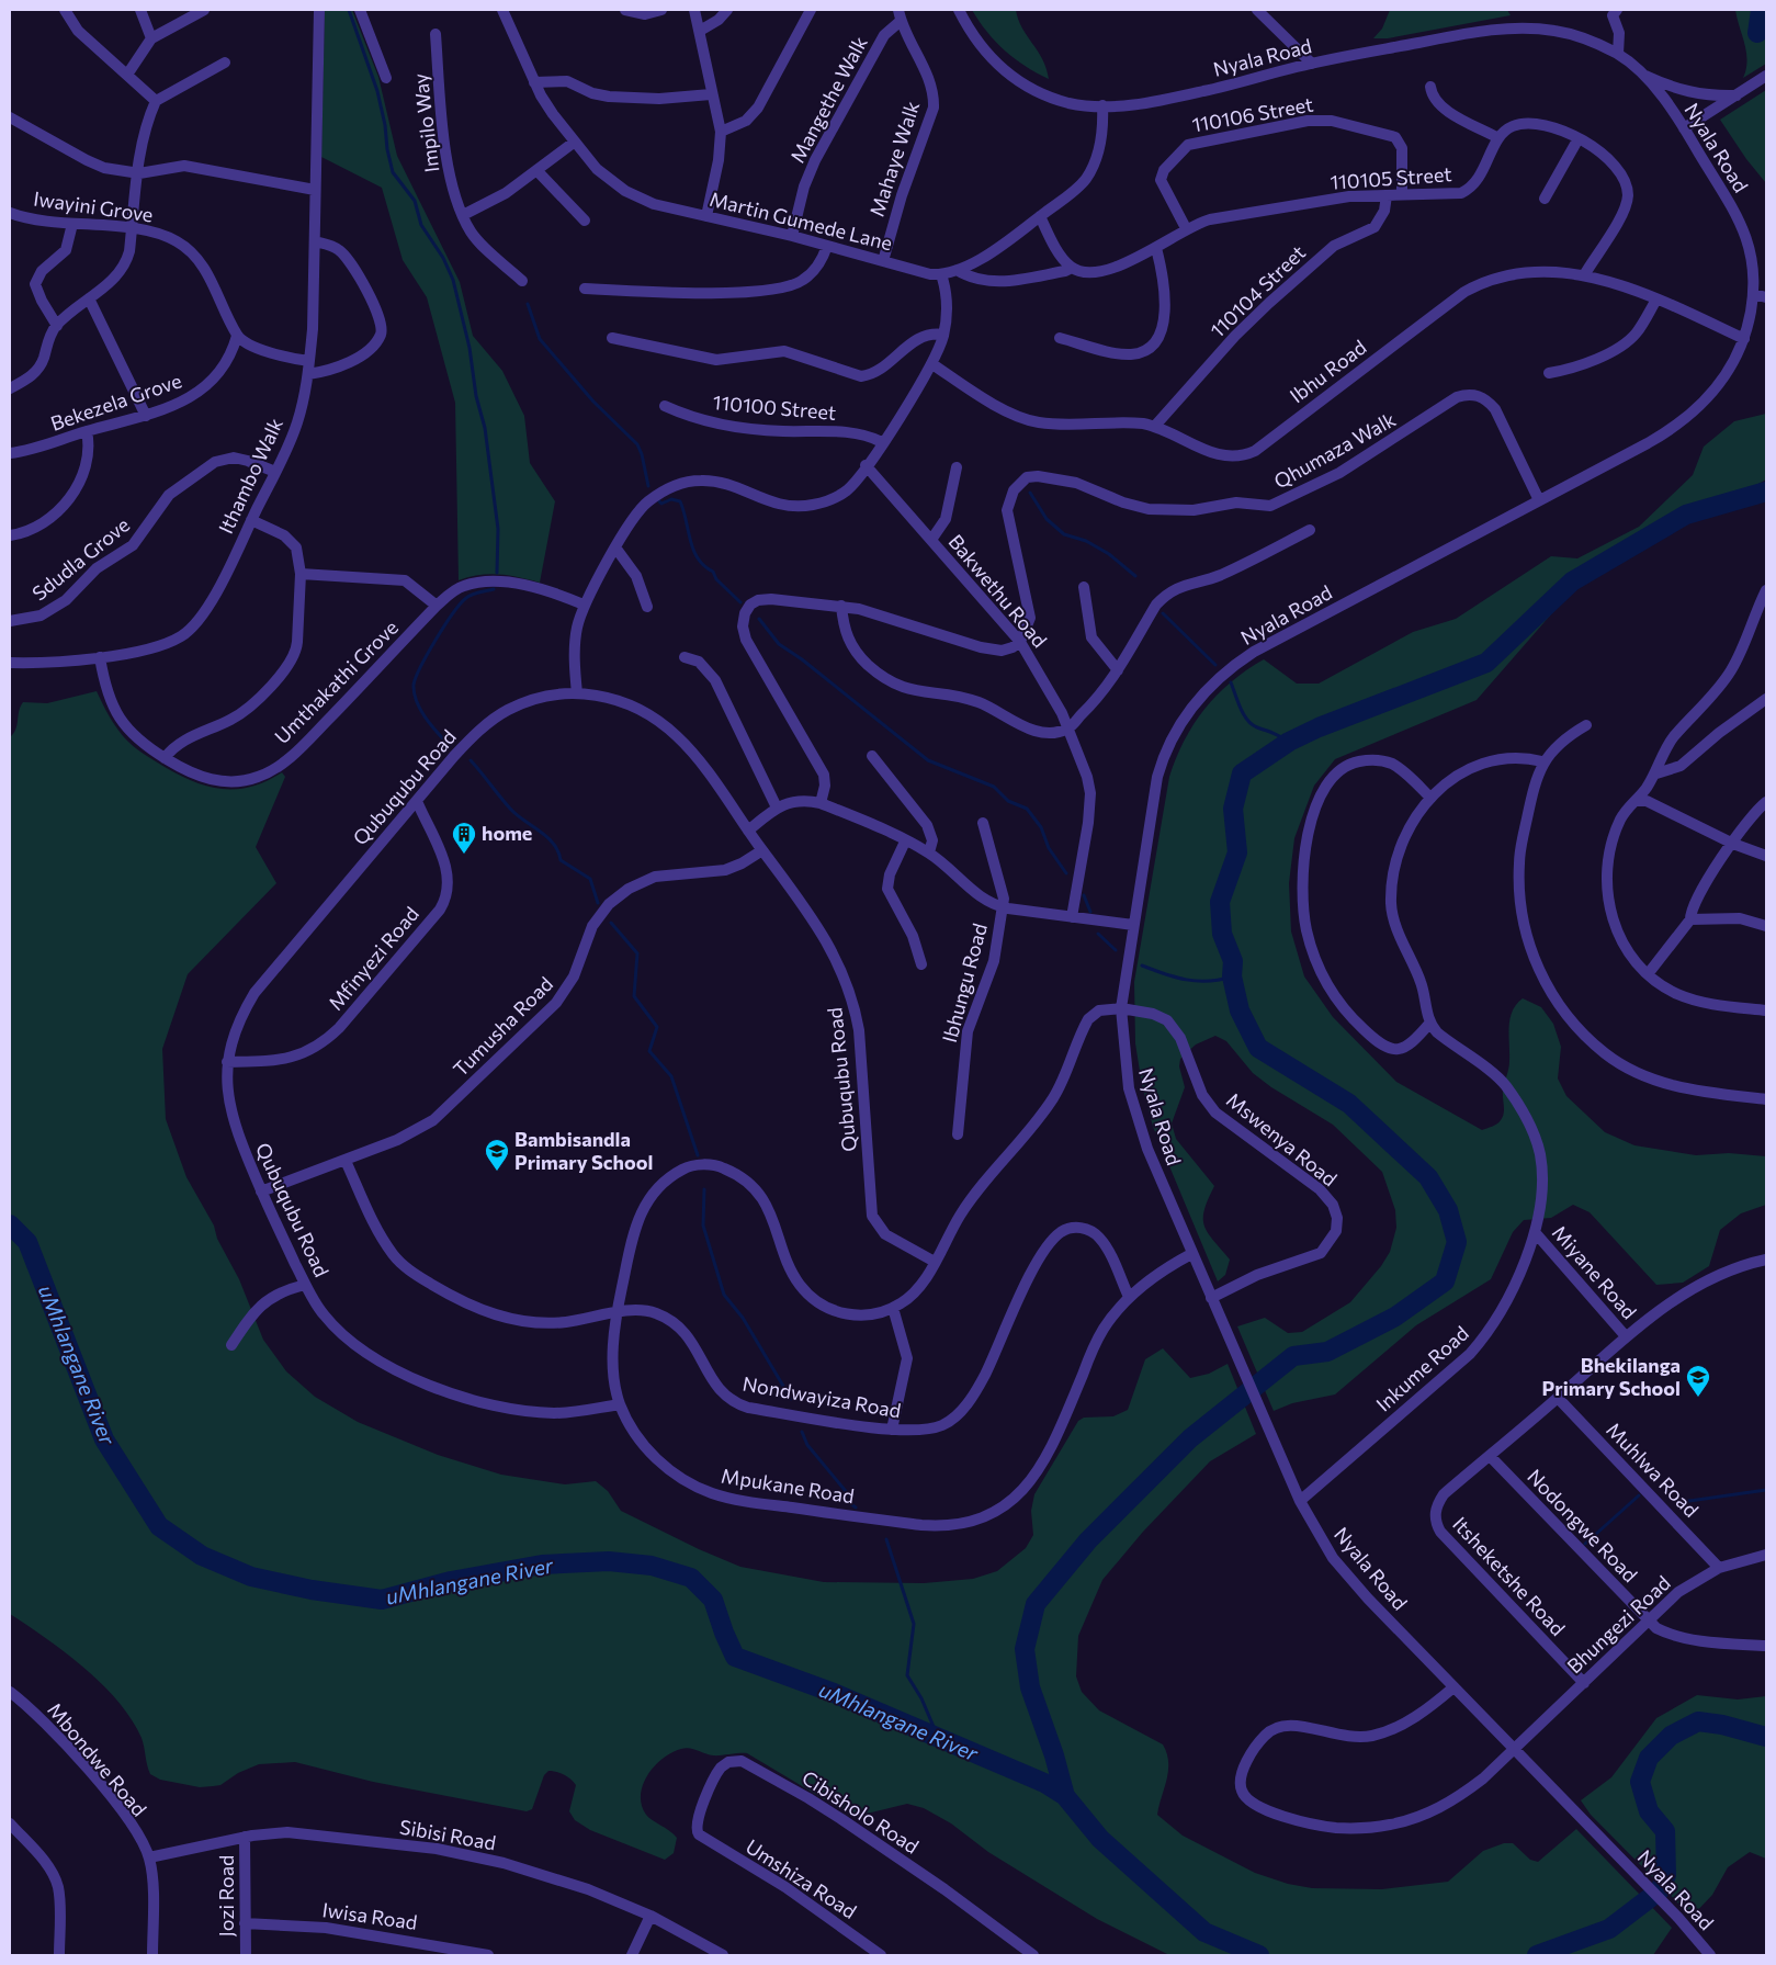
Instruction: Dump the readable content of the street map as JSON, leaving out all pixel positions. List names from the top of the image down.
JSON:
{
  "streets": {
    "street": [
      "Nyala Road",
      "Mangethe Walk",
      "110106 Street",
      "Impilo Way",
      "Mahaye Walk",
      "110105 Street",
      "Iwayini Grove",
      "Martin Gumede Lane",
      "110104 Street",
      "Ibhu Road",
      "Bekezela Grove",
      "110100 Street",
      "Qhumaza Walk",
      "Ithambo Walk",
      "Sdudla Grove",
      "Bakwethu Road",
      "Umthakathi Grove",
      "Qubuqubu Road",
      "Mfinyezi Road",
      "Ibhungu Road",
      "Tumusha Road",
      "Mswenya Road",
      "Miyane Road",
      "Inkume Road",
      "Nondwayiza Road",
      "Muhlwa Road",
      "Mpukane Road",
      "Nodongwe Road",
      "Itsheketshe Road",
      "Bhungezi Road",
      "Mbondwe Road",
      "Cibisholo Road",
      "Sibisi Road",
      "Umshiza Road",
      "Jozi Road",
      "Iwisa Road"
    ]
  },
  "crossings": [
    ["Nyala Road", "Martin Gumede Lane"],
    ["Nyala Road", "Ibhu Road"],
    ["Nyala Road", "Qhumaza Walk"],
    ["Nyala Road", "Mswenya Road"],
    ["Nyala Road", "Inkume Road"],
    ["Nyala Road", "Mpukane Road"],
    ["Nyala Road", "Bhungezi Road"],
    ["Mangethe Walk", "Mahaye Walk"],
    ["Mangethe Walk", "Martin Gumede Lane"],
    ["110106 Street", "110105 Street"],
    ["Mahaye Walk", "Martin Gumede Lane"],
    ["110105 Street", "110104 Street"],
    ["Iwayini Grove", "Bekezela Grove"],
    ["110104 Street", "Ibhu Road"],
    ["Qhumaza Walk", "Bakwethu Road"],
    ["Ithambo Walk", "Sdudla Grove"],
    ["Ithambo Walk", "Umthakathi Grove"],
    ["Qubuqubu Road", "Mfinyezi Road"],
    ["Qubuqubu Road", "Tumusha Road"],
    ["Qubuqubu Road", "Mpukane Road"],
    ["Tumusha Road", "Nondwayiza Road"],
    ["Mswenya Road", "Mpukane Road"],
    ["Miyane Road", "Inkume Road"],
    ["Miyane Road", "Itsheketshe Road"],
    ["Nondwayiza Road", "Mpukane Road"],
    ["Muhlwa Road", "Itsheketshe Road"],
    ["Muhlwa Road", "Bhungezi Road"],
    ["Nodongwe Road", "Itsheketshe Road"],
    ["Nodongwe Road", "Bhungezi Road"],
    ["Itsheketshe Road", "Bhungezi Road"],
    ["Mbondwe Road", "Sibisi Road"],
    ["Cibisholo Road", "Umshiza Road"],
    ["Sibisi Road", "Jozi Road"],
    ["Jozi Road", "Iwisa Road"]
  ],
  "water": ["uMhlangane River"],
  "places": {
    "building": ["home"],
    "school or university": ["Bambisandla Primary School", "Bhekilanga Primary School"]
  }
}
